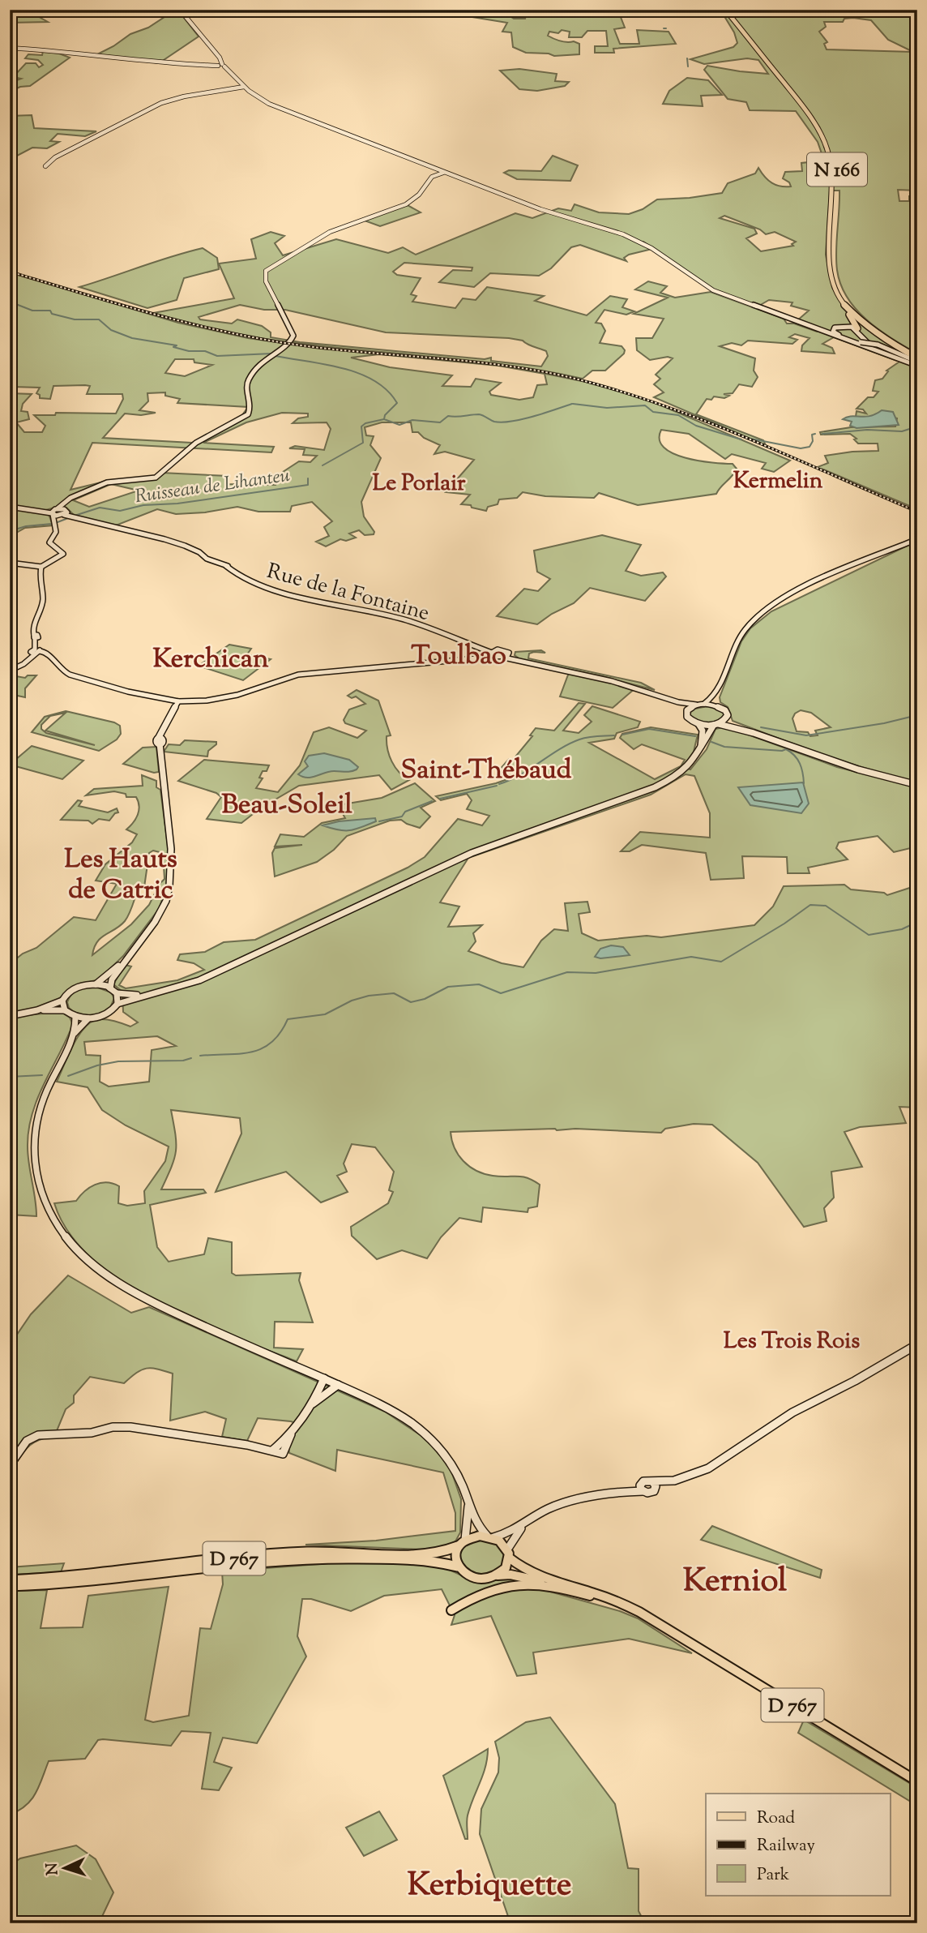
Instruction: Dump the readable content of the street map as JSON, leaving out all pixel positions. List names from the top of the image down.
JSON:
{
  "streets": {
    "highway": ["N 166", "D 767"],
    "main road": ["Rue de la Fontaine"]
  },
  "districts": [
    "Kermelin",
    "Le Porlair",
    "Toulbao",
    "Kerchican",
    "Saint-Thébaud",
    "Beau-Soleil",
    "Les Hauts de Catric",
    "Les Trois Rois",
    "Kerniol",
    "Kerbiquette"
  ],
  "water": ["Ruisseau de Lihanteu"],
  "legend": ["Road", "Railway", "Park"],
  "north": "left"
}
